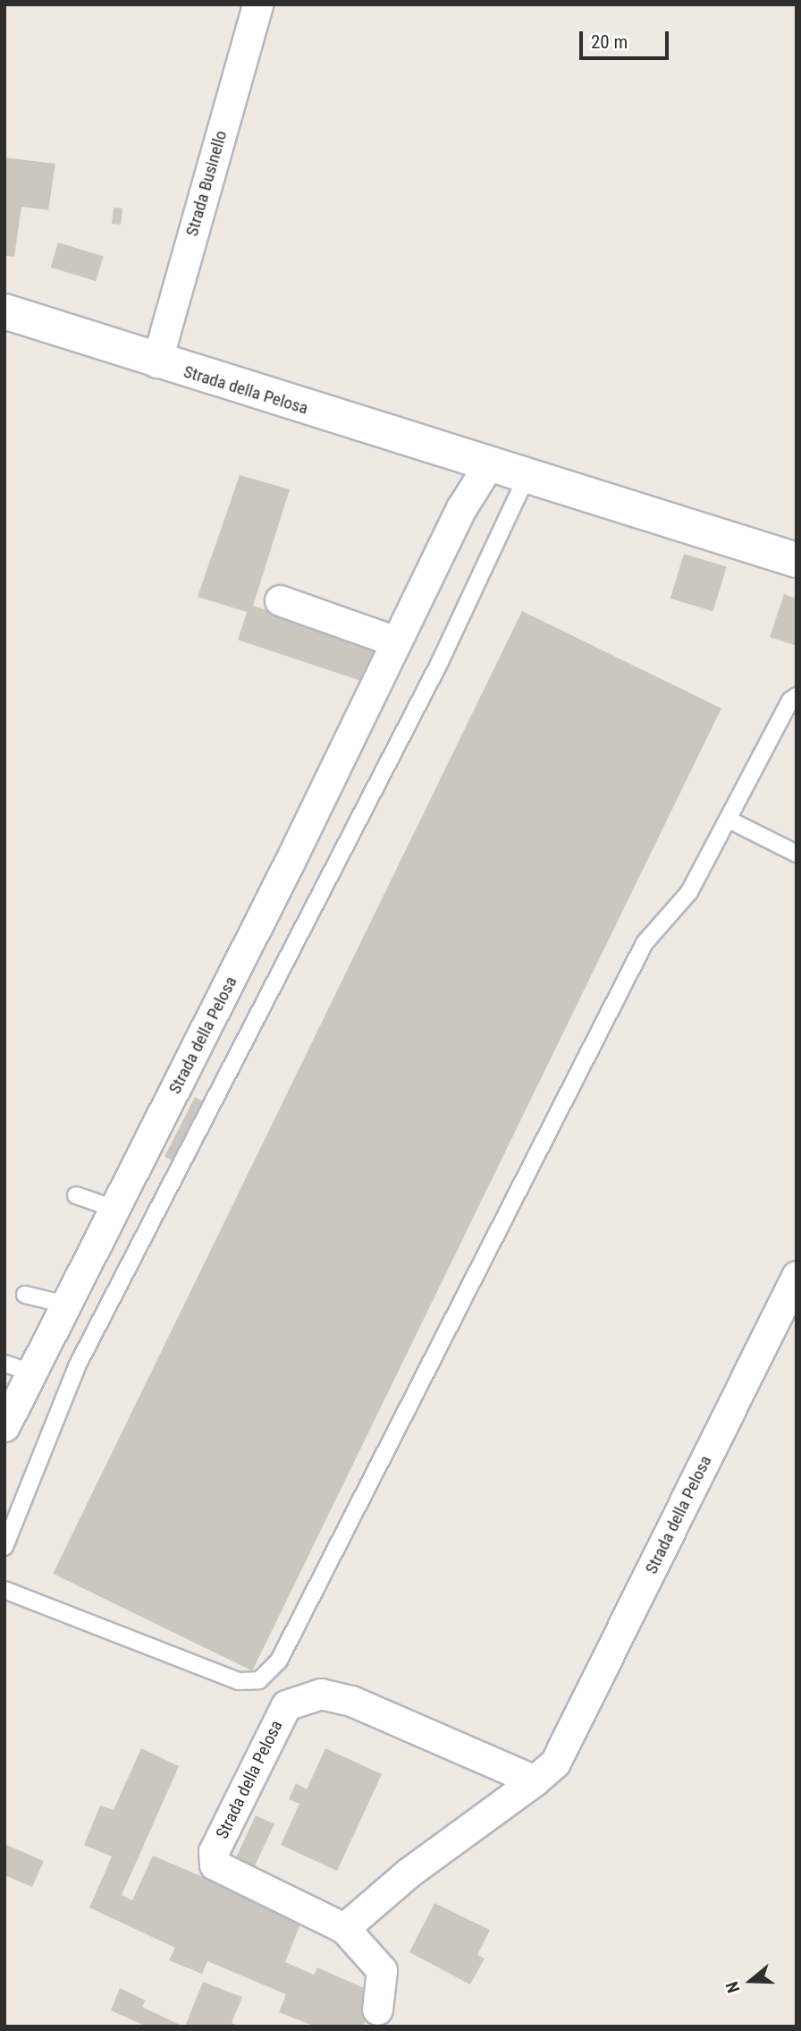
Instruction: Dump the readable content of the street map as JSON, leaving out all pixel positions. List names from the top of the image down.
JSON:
{
  "streets": {
    "street": ["Strada Businello", "Strada della Pelosa"]
  },
  "crossings": [
    ["Strada Businello", "Strada della Pelosa"]
  ],
  "scale_bar": "20 m",
  "north": "left"
}
